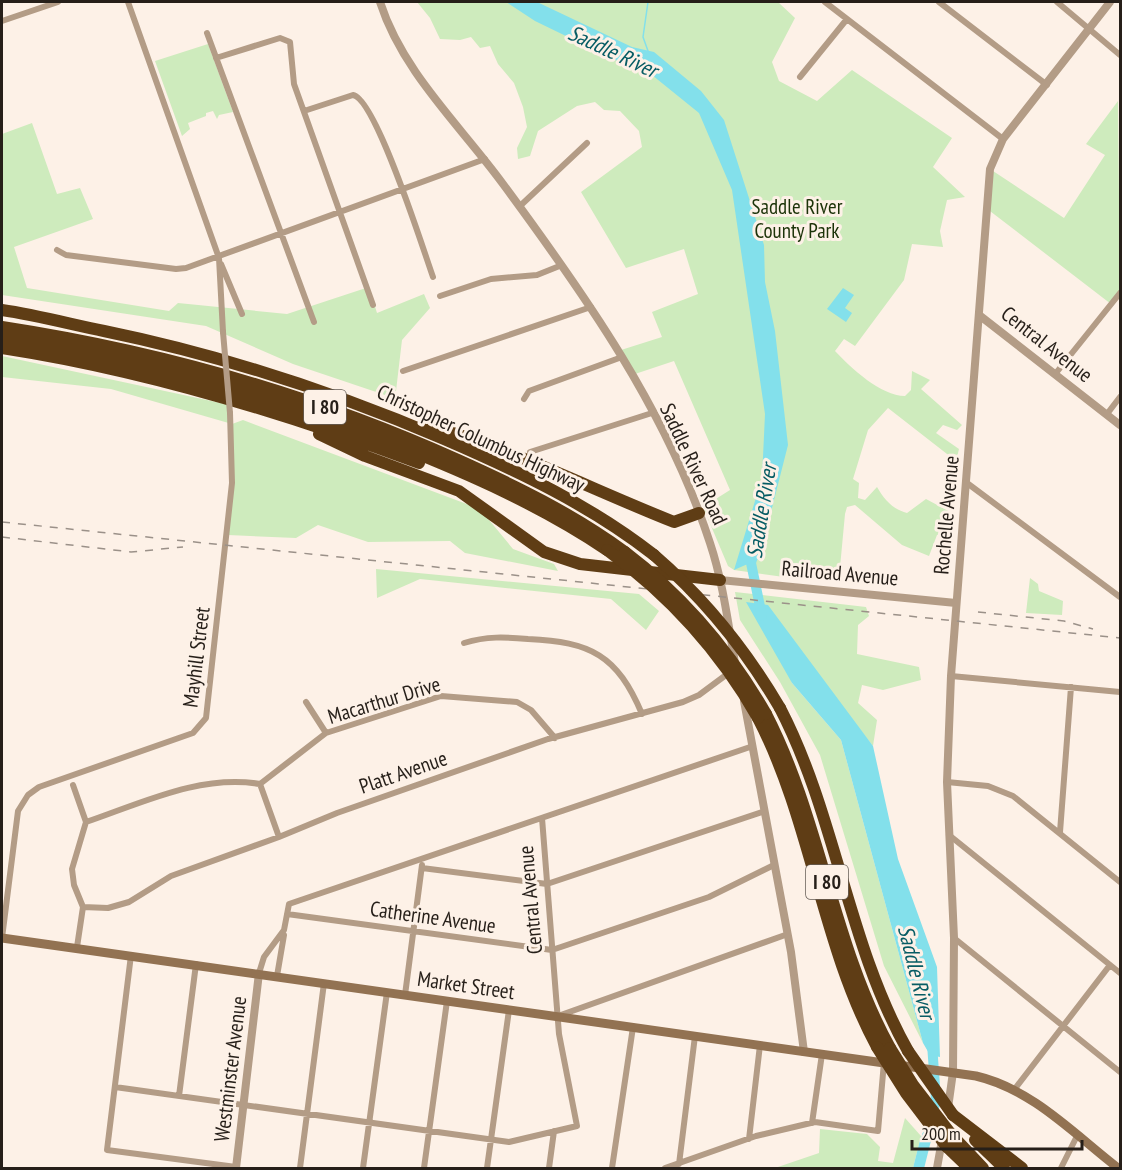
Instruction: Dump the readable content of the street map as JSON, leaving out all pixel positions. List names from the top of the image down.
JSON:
{
  "streets": {
    "highway": ["I 80", "Christopher Columbus Highway"],
    "main road": ["Market Street"],
    "street": [
      "Central Avenue",
      "Saddle River Road",
      "Rochelle Avenue",
      "Railroad Avenue",
      "Mayhill Street",
      "Macarthur Drive",
      "Platt Avenue",
      "Catherine Avenue",
      "Westminster Avenue"
    ]
  },
  "crossings": [
    ["Central Avenue", "Rochelle Avenue"],
    ["Central Avenue", "Catherine Avenue"],
    ["Central Avenue", "Market Street"],
    ["Saddle River Road", "Railroad Avenue"],
    ["Saddle River Road", "Platt Avenue"],
    ["Saddle River Road", "Catherine Avenue"],
    ["Saddle River Road", "Market Street"],
    ["Rochelle Avenue", "Railroad Avenue"],
    ["Rochelle Avenue", "Market Street"],
    ["Mayhill Street", "Market Street"],
    ["Macarthur Drive", "Platt Avenue"],
    ["Market Street", "Westminster Avenue"]
  ],
  "water": ["Saddle River"],
  "parks": ["Saddle River County Park"],
  "scale_bar": "200 m"
}
